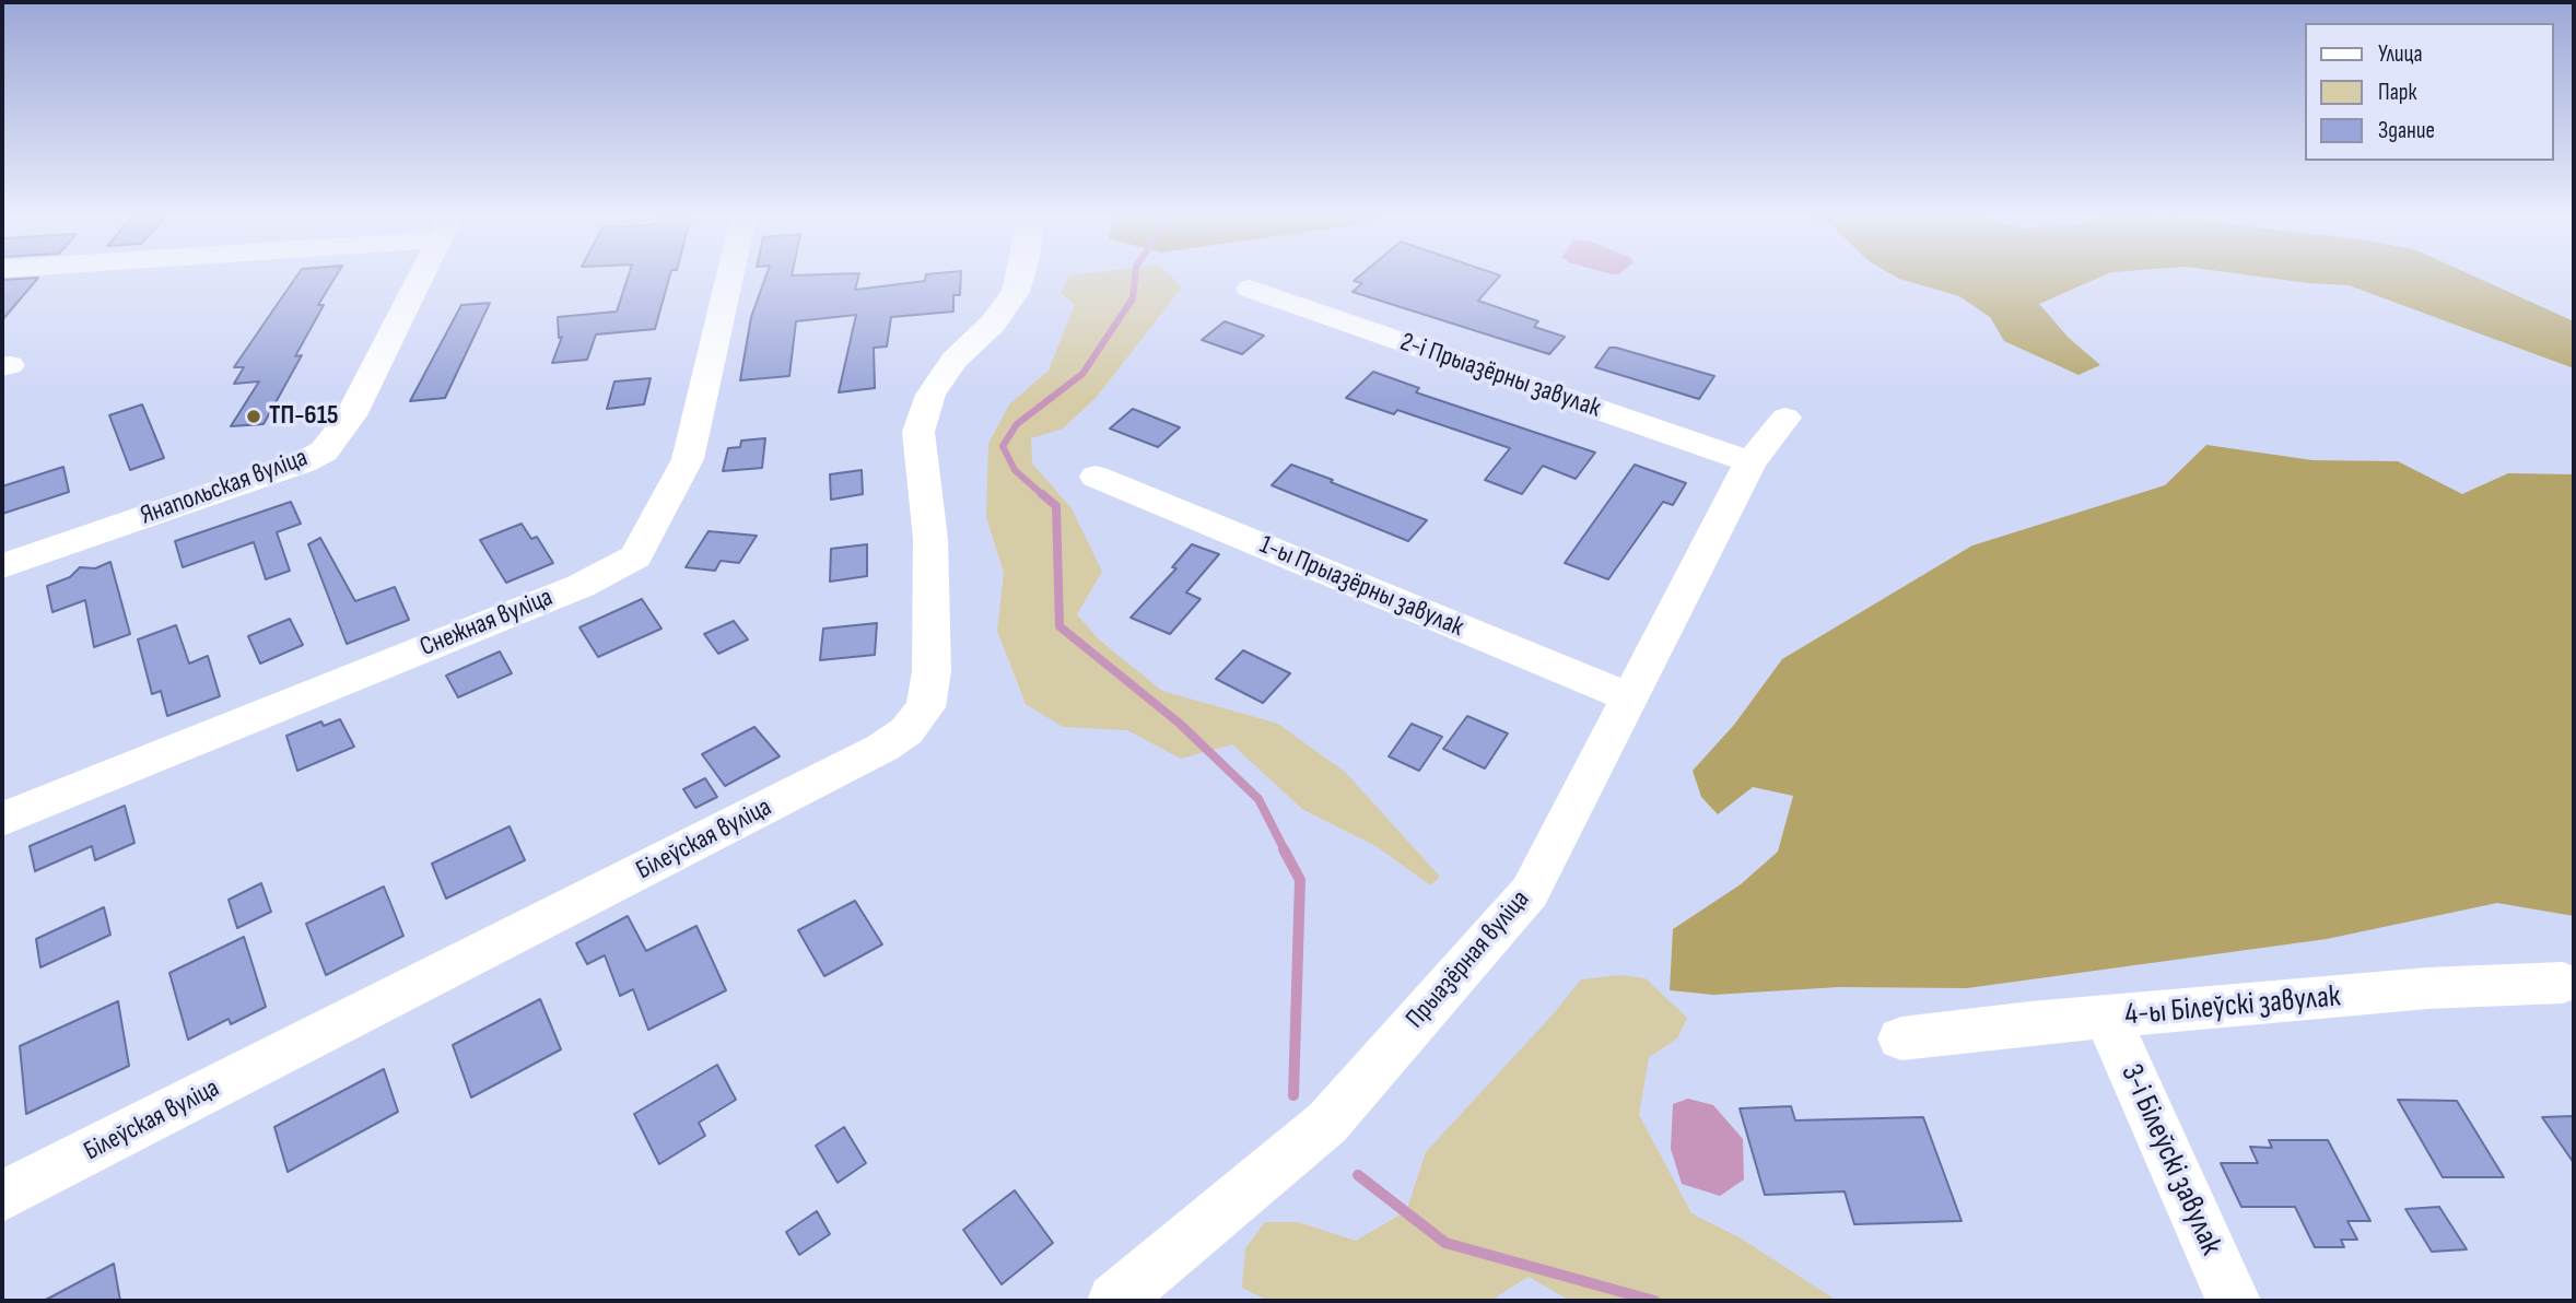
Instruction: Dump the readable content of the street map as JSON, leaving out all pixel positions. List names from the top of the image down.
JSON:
{
  "streets": {
    "street": [
      "2-і Прыазёрны завулак",
      "Янапольская вуліца",
      "1-ы Прыазёрны завулак",
      "Снежная вуліца",
      "Білеўская вуліца",
      "Прыазёрная вуліца",
      "4-ы Білеўскі завулак",
      "3-і Білеўскі завулак"
    ]
  },
  "crossings": [
    ["2-і Прыазёрны завулак", "Прыазёрная вуліца"],
    ["1-ы Прыазёрны завулак", "Прыазёрная вуліца"],
    ["4-ы Білеўскі завулак", "3-і Білеўскі завулак"]
  ],
  "places": ["ТП-615"],
  "legend": ["Улица", "Парк", "Здание"]
}
